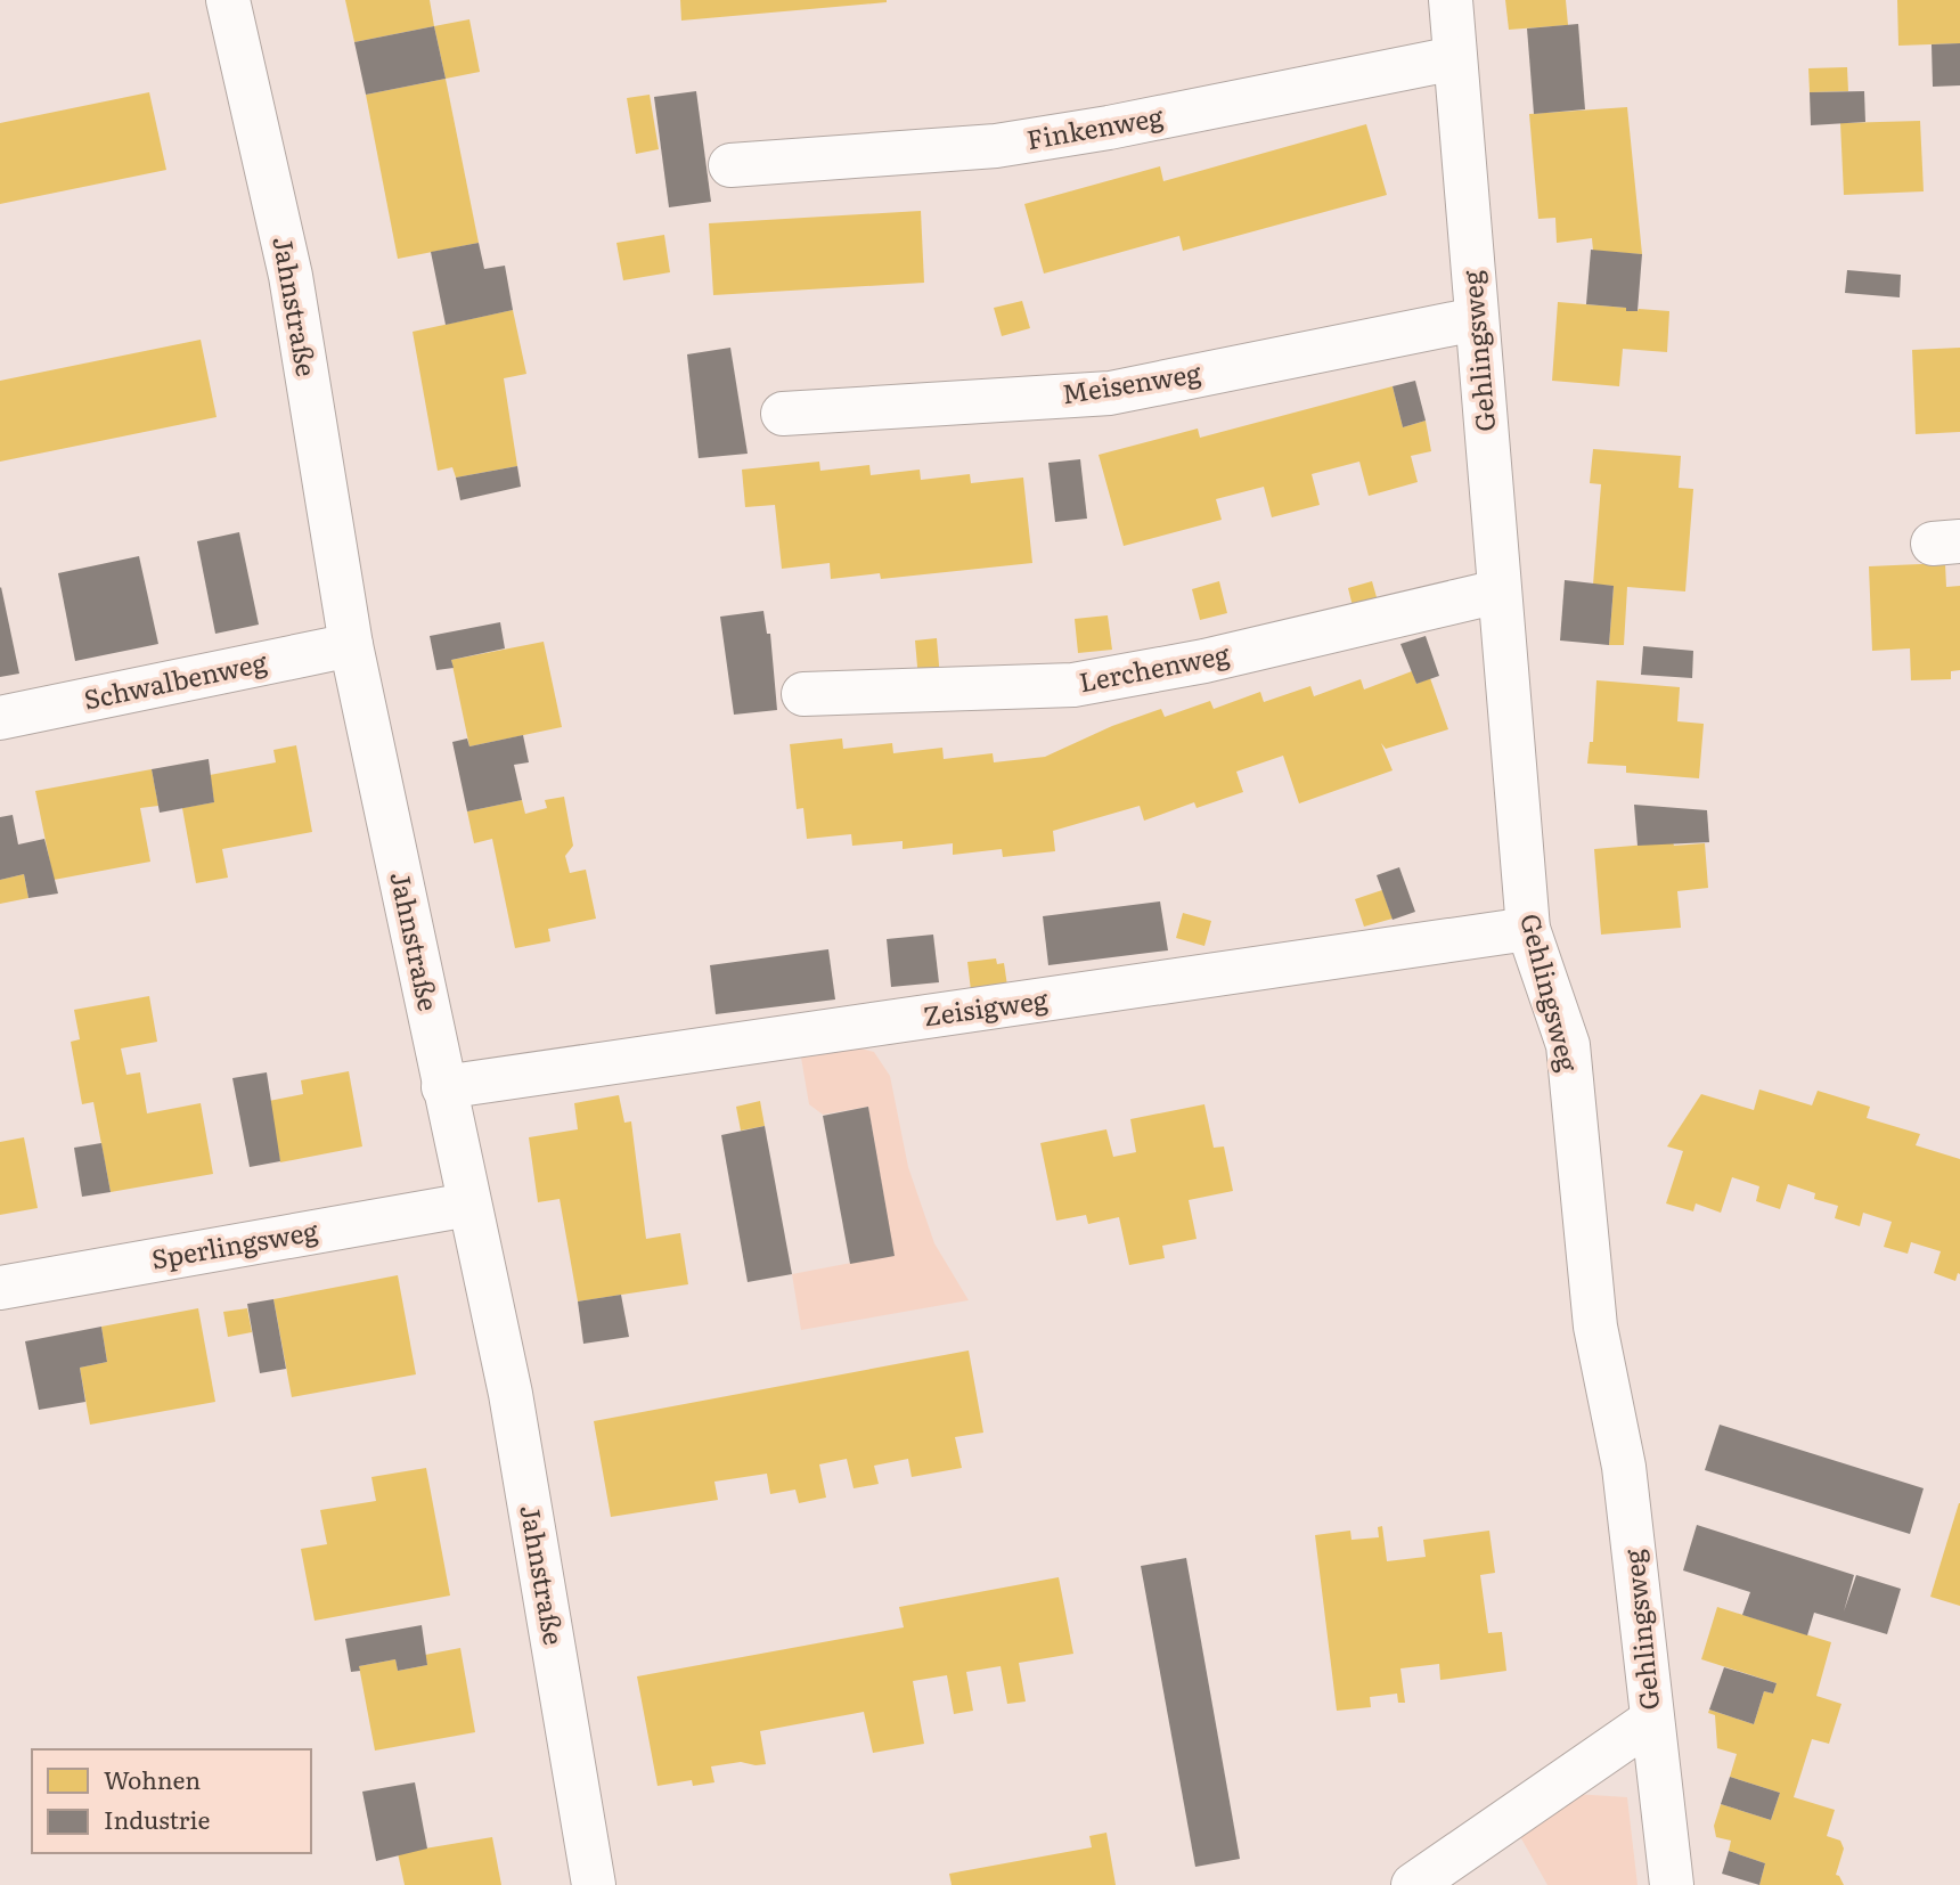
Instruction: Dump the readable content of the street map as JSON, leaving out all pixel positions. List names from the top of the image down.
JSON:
{
  "streets": {
    "street": [
      "Finkenweg",
      "Jahnstraße",
      "Gehlingsweg",
      "Meisenweg",
      "Lerchenweg",
      "Schwalbenweg",
      "Zeisigweg",
      "Sperlingsweg"
    ]
  },
  "crossings": [
    ["Finkenweg", "Gehlingsweg"],
    ["Jahnstraße", "Schwalbenweg"],
    ["Jahnstraße", "Zeisigweg"],
    ["Jahnstraße", "Sperlingsweg"],
    ["Gehlingsweg", "Meisenweg"],
    ["Gehlingsweg", "Lerchenweg"],
    ["Gehlingsweg", "Zeisigweg"]
  ],
  "legend": ["Wohnen", "Industrie"]
}
